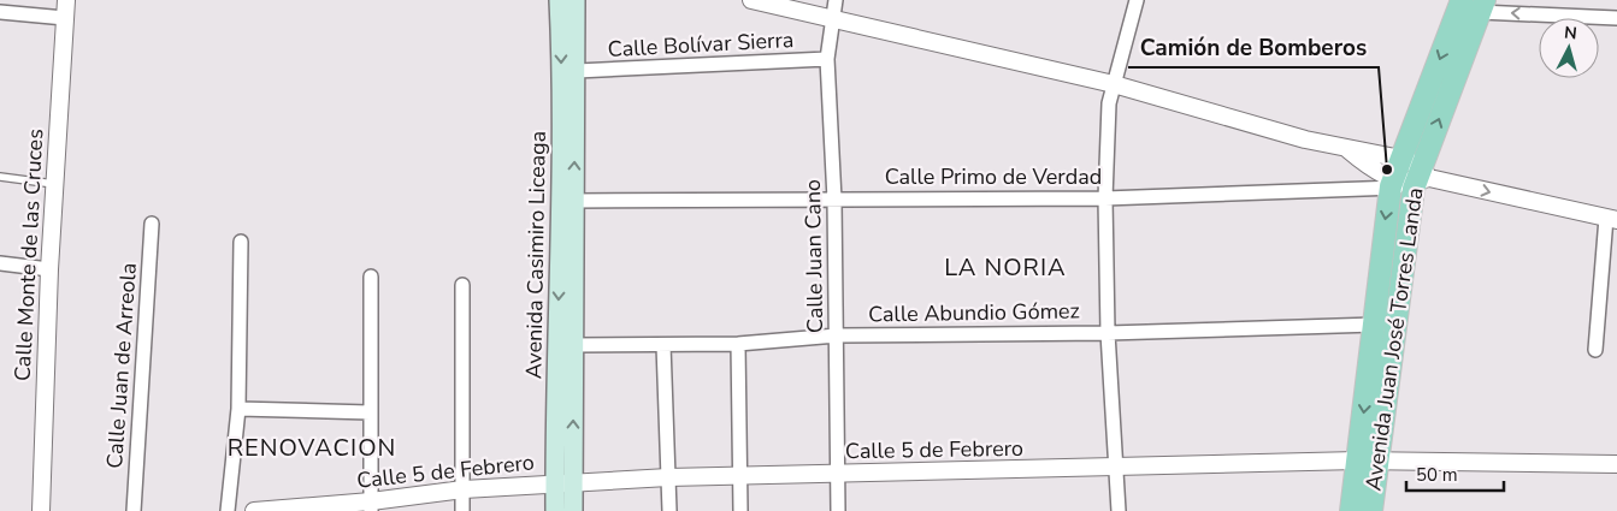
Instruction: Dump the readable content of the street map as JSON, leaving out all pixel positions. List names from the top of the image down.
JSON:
{
  "streets": {
    "main road": ["Avenida Casimiro Liceaga", "Avenida Juan José Torres Landa"],
    "street": [
      "Calle Bolívar Sierra",
      "Calle Primo de Verdad",
      "Calle Monte de las Cruces",
      "Calle Juan Cano",
      "Calle Abundio Gómez",
      "Calle Juan de Arreola",
      "Calle 5 de Febrero"
    ]
  },
  "crossings": [
    ["Calle Bolívar Sierra", "Avenida Casimiro Liceaga"],
    ["Calle Bolívar Sierra", "Calle Juan Cano"],
    ["Calle Primo de Verdad", "Avenida Casimiro Liceaga"],
    ["Calle Primo de Verdad", "Calle Juan Cano"],
    ["Calle Primo de Verdad", "Avenida Juan José Torres Landa"],
    ["Avenida Casimiro Liceaga", "Calle Abundio Gómez"],
    ["Avenida Casimiro Liceaga", "Calle 5 de Febrero"],
    ["Calle Juan Cano", "Calle Abundio Gómez"],
    ["Calle Juan Cano", "Calle 5 de Febrero"],
    ["Calle Abundio Gómez", "Avenida Juan José Torres Landa"],
    ["Avenida Juan José Torres Landa", "Calle 5 de Febrero"]
  ],
  "districts": ["LA NORIA", "RENOVACION"],
  "places": ["Camión de Bomberos"],
  "scale_bar": "50 m",
  "north": "top"
}
